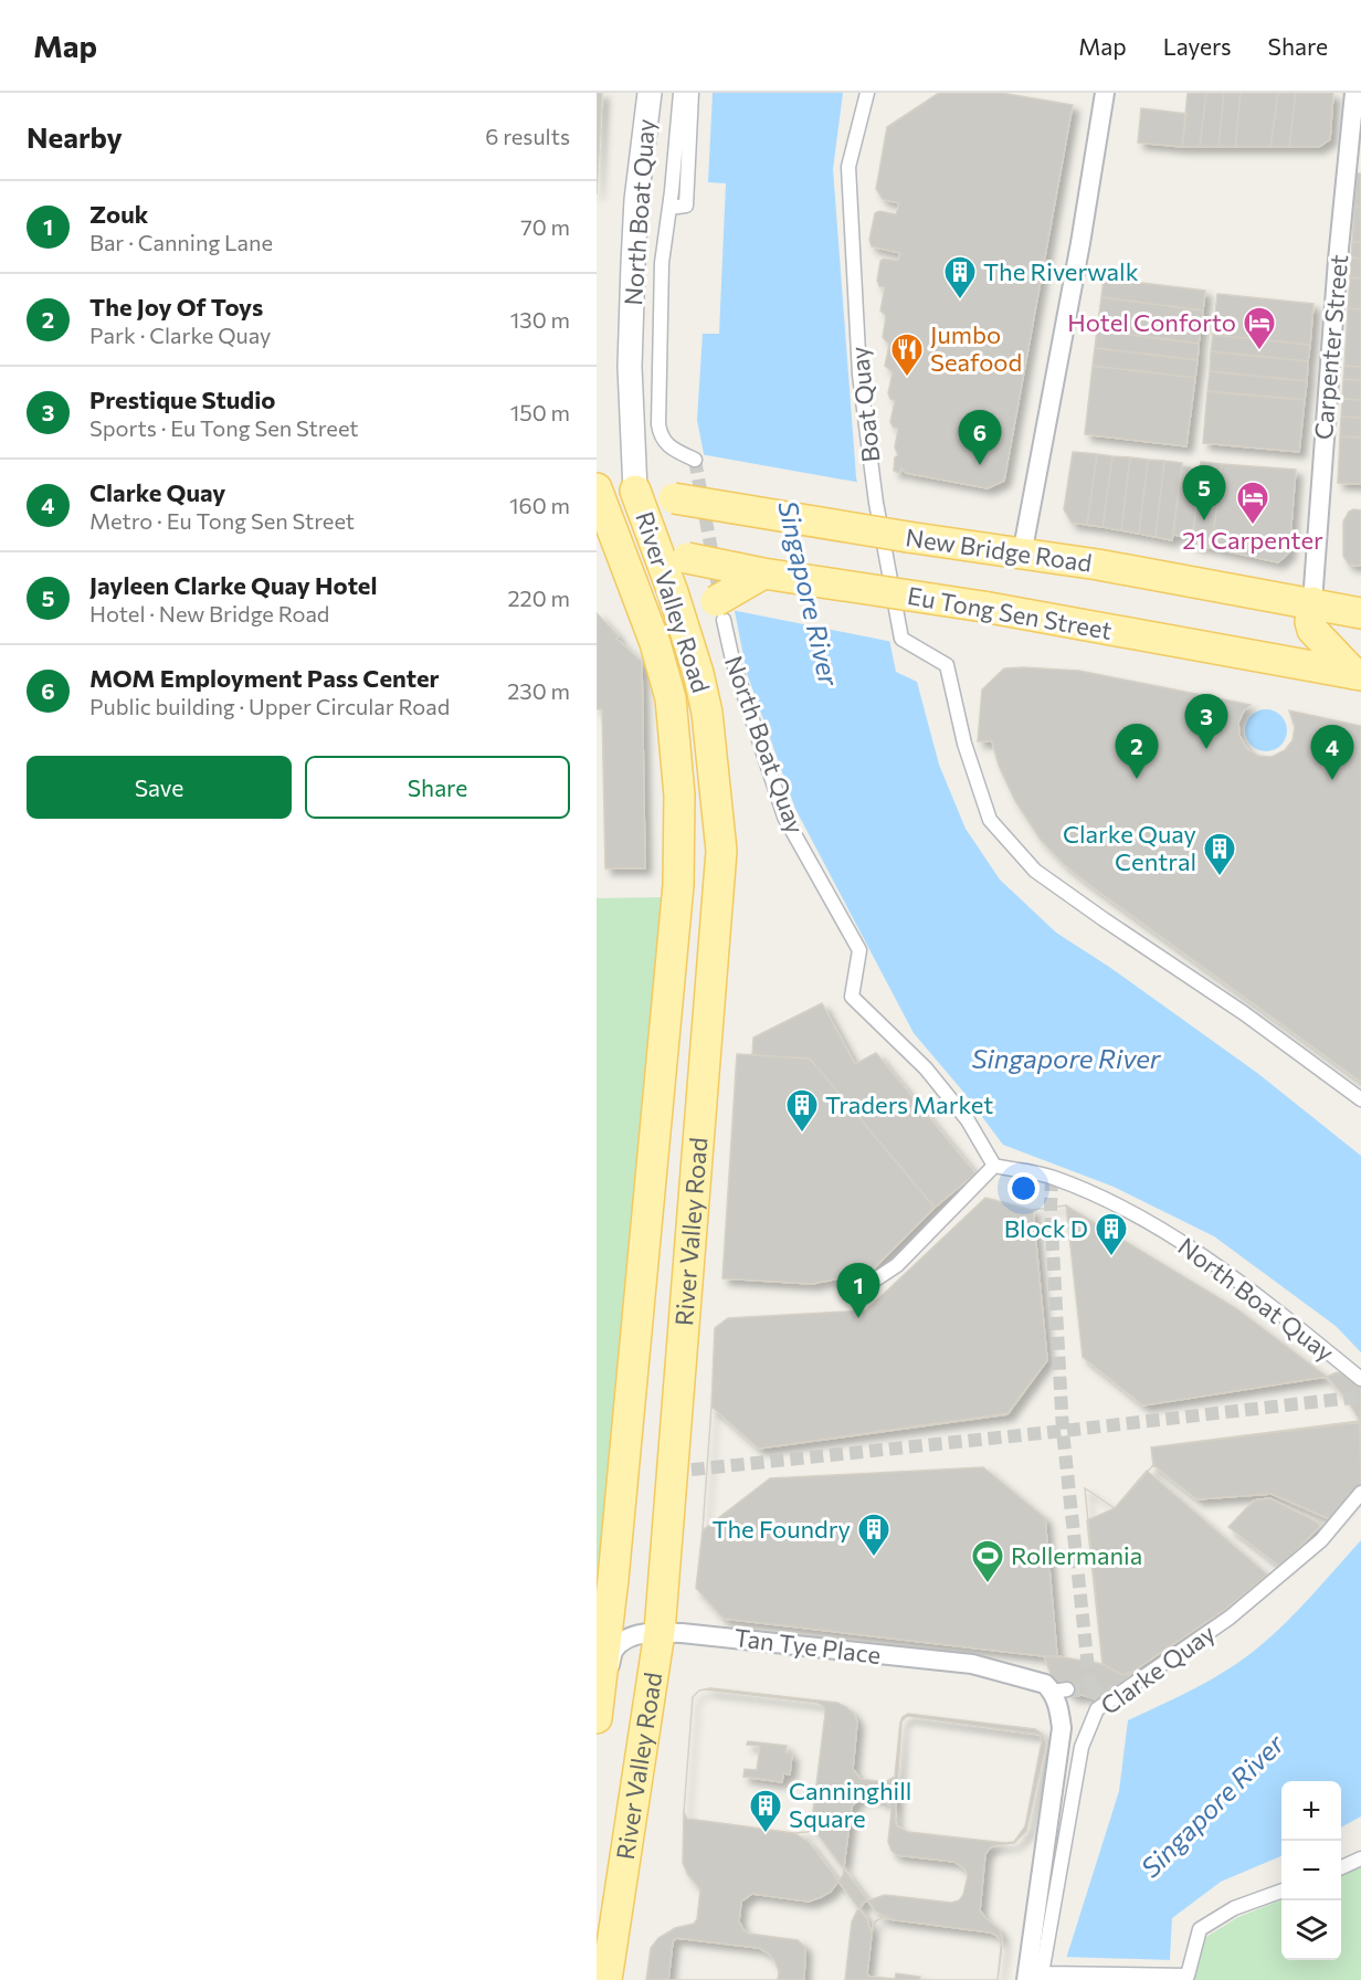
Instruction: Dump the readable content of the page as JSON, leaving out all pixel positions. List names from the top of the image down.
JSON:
{
  "streets": {
    "main road": ["New Bridge Road", "River Valley Road", "Eu Tong Sen Street"],
    "street": [
      "North Boat Quay",
      "Carpenter Street",
      "Boat Quay",
      "Tan Tye Place",
      "Clarke Quay"
    ]
  },
  "crossings": [
    ["North Boat Quay", "New Bridge Road"],
    ["North Boat Quay", "River Valley Road"],
    ["Carpenter Street", "New Bridge Road"],
    ["New Bridge Road", "River Valley Road"],
    ["River Valley Road", "Eu Tong Sen Street"],
    ["River Valley Road", "Tan Tye Place"]
  ],
  "water": ["Singapore River"],
  "places": {
    "building": [
      "The Riverwalk",
      "Clarke Quay Central",
      "Traders Market",
      "Block D",
      "The Foundry",
      "Canninghill Square"
    ],
    "hotel": ["Hotel Conforto", "21 Carpenter"],
    "restaurant": ["Jumbo Seafood"],
    "sports": ["Rollermania"]
  },
  "page": {
    "header": "Map",
    "nav": ["Map", "Layers", "Share"],
    "heading": ["Nearby", "6 results"],
    "list": [
      {
        "mark": "1",
        "name": "Zouk",
        "note": "Bar · Canning Lane",
        "value": "70 m"
      },
      {
        "mark": "2",
        "name": "The Joy Of Toys",
        "note": "Park · Clarke Quay",
        "value": "130 m"
      },
      {
        "mark": "3",
        "name": "Prestique Studio",
        "note": "Sports · Eu Tong Sen Street",
        "value": "150 m"
      },
      {
        "mark": "4",
        "name": "Clarke Quay",
        "note": "Metro · Eu Tong Sen Street",
        "value": "160 m"
      },
      {
        "mark": "5",
        "name": "Jayleen Clarke Quay Hotel",
        "note": "Hotel · New Bridge Road",
        "value": "220 m"
      },
      {
        "mark": "6",
        "name": "MOM Employment Pass Center",
        "note": "Public building · Upper Circular Road",
        "value": "230 m"
      }
    ],
    "pins": [
      "6",
      "5",
      "3",
      "2",
      "4",
      "1"
    ],
    "buttons": ["Save", "Share"],
    "map_buttons": ["+", "−"]
  }
}
